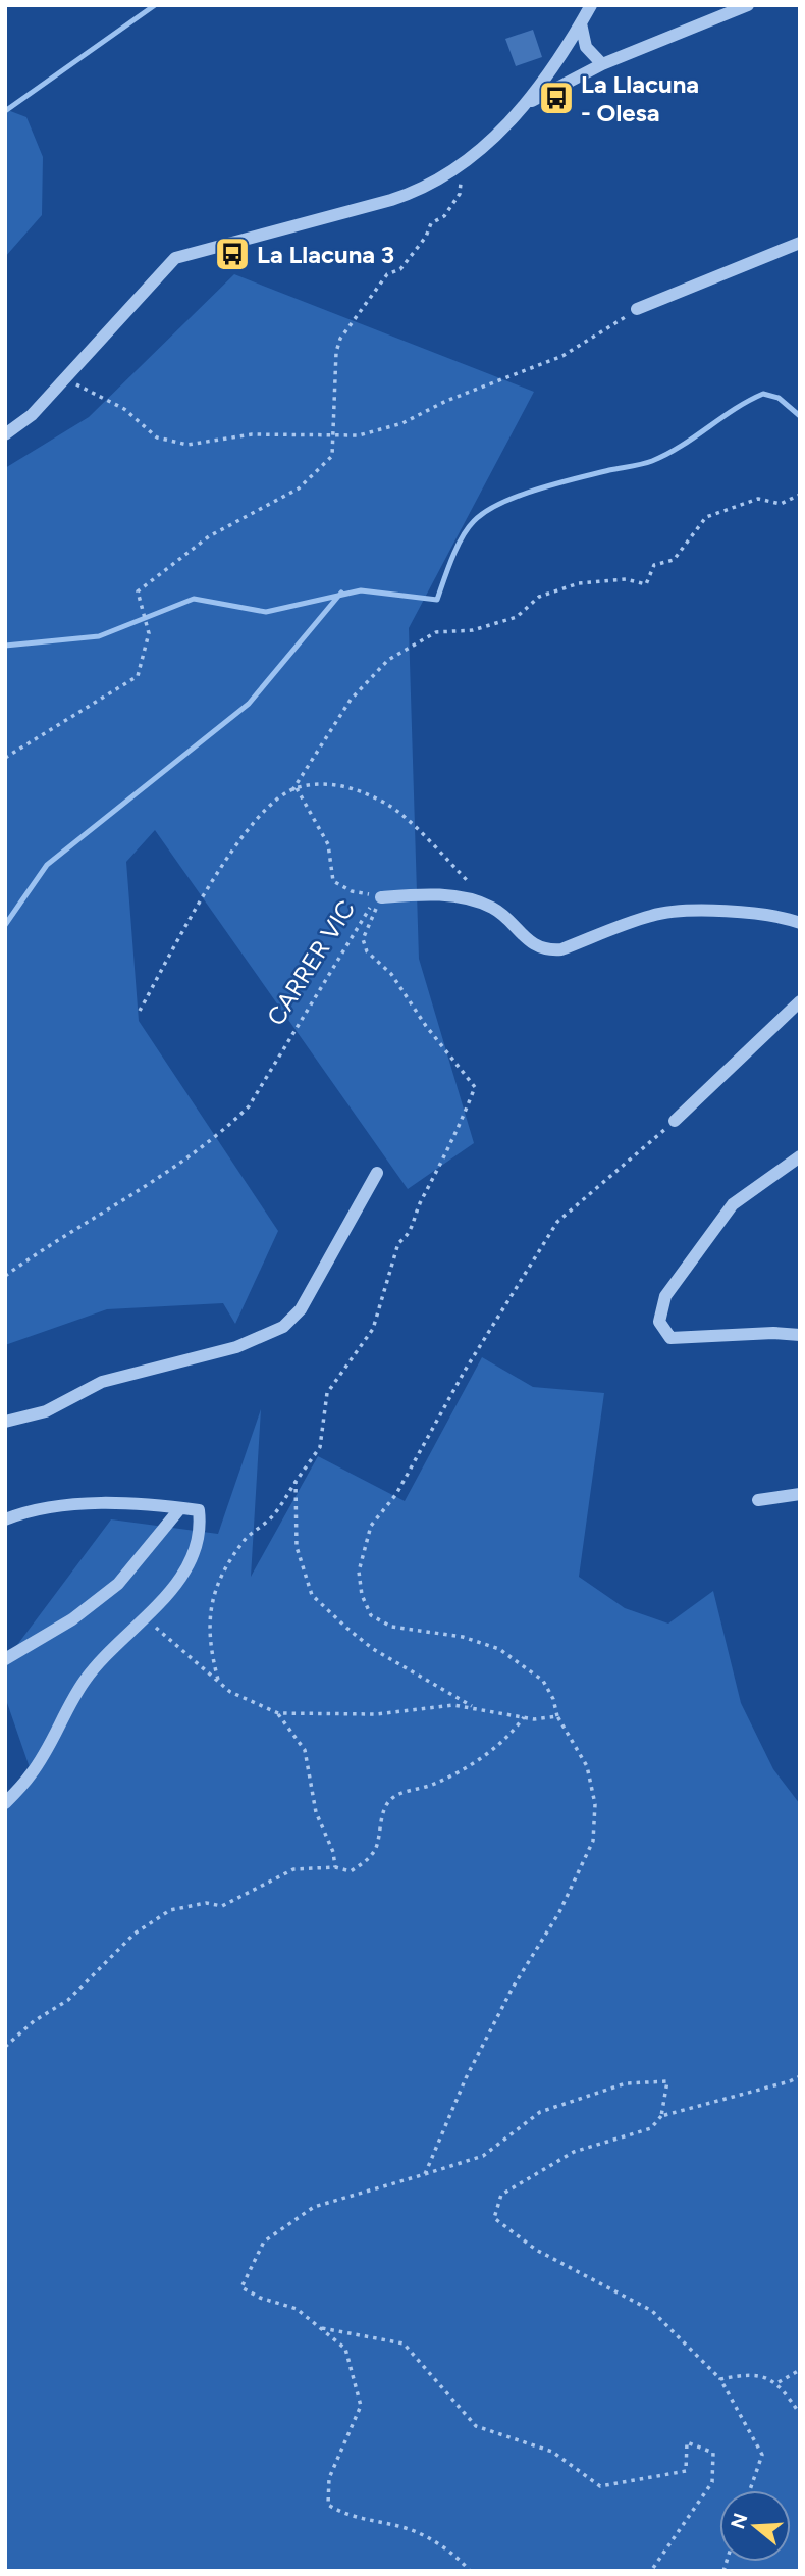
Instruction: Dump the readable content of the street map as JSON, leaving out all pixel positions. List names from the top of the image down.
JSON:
{
  "streets": {
    "street": ["CARRER VIC"]
  },
  "places": {
    "bus stop": ["La Llacuna - Olesa", "La Llacuna 3"]
  },
  "north": "left"
}
